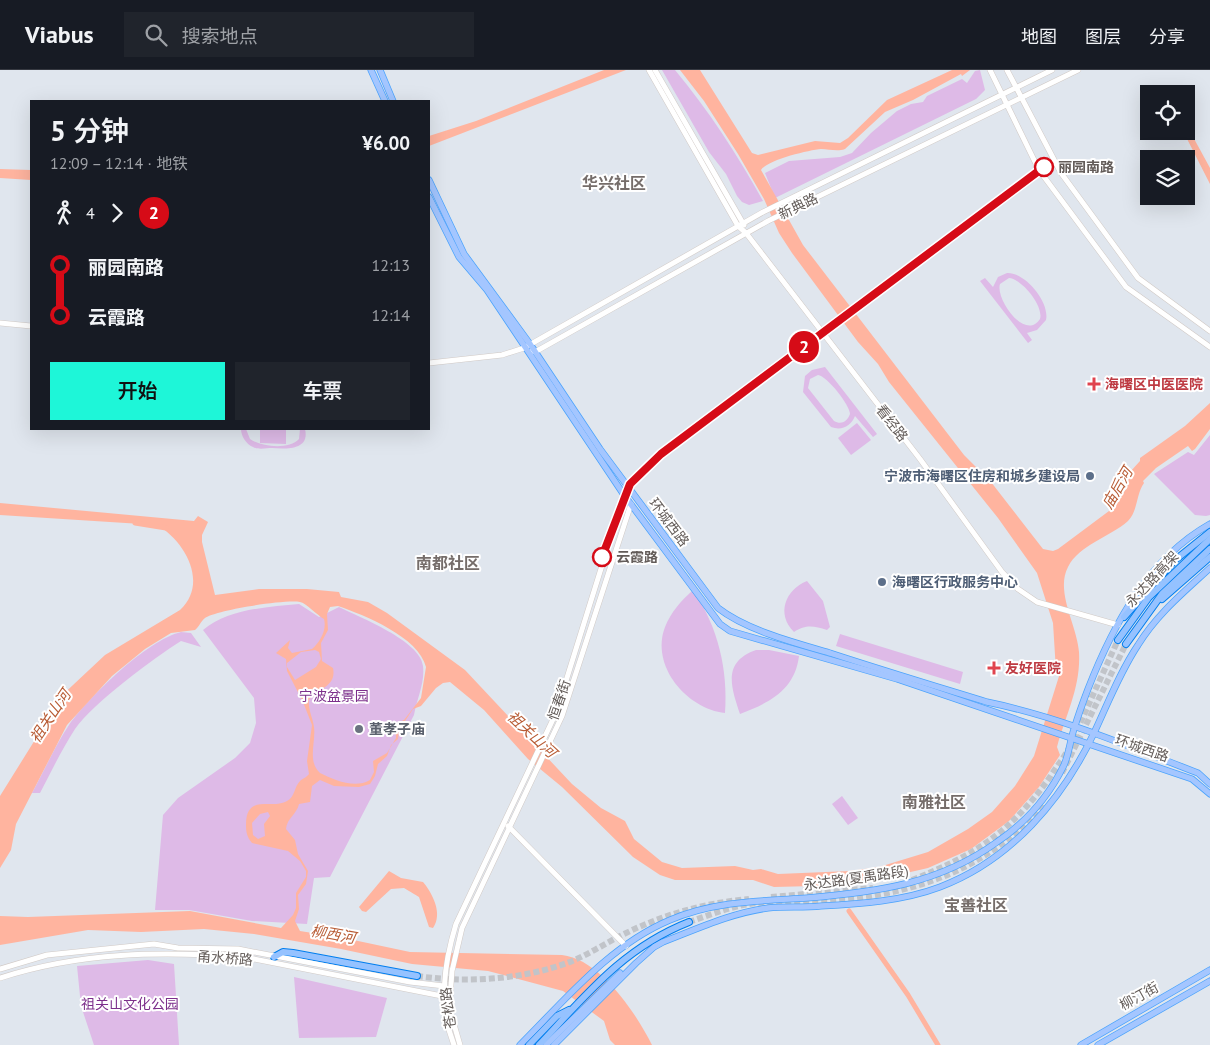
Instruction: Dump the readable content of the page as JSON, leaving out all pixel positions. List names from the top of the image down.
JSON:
{
  "streets": {
    "highway": ["永达路高架"],
    "main road": [
      "新典路",
      "看经路",
      "环城西路",
      "恒春街",
      "永达路(夏禹路段)",
      "甬水桥路",
      "柳汀街",
      "苍松路"
    ]
  },
  "crossings": [
    ["新典路", "看经路"],
    ["新典路", "环城西路"],
    ["看经路", "永达路(夏禹路段)"],
    ["环城西路", "恒春街"],
    ["环城西路", "永达路(夏禹路段)"],
    ["恒春街", "苍松路"],
    ["甬水桥路", "苍松路"]
  ],
  "districts": [
    "华兴社区",
    "南都社区",
    "南雅社区",
    "宝善社区"
  ],
  "water": ["庙后河", "祖关山河", "柳西河"],
  "parks": ["宁波盆景园", "祖关山文化公园"],
  "places": {
    "other": [
      "丽园南路",
      "宁波市海曙区住房和城乡建设局",
      "云霞路",
      "海曙区行政服务中心",
      "董孝子庙"
    ],
    "health": ["海曙区中医医院", "友好医院"]
  },
  "lines": ["metro line 2"],
  "page": {
    "header": "Viabus",
    "search": "搜索地点",
    "nav": ["地图", "图层", "分享"],
    "on_map": "2",
    "heading": ["5 分钟", "12:09 – 12:14 · 地铁", "¥6.00"],
    "legs": ["4", "2"],
    "list": [
      {
        "name": "丽园南路",
        "value": "12:13"
      },
      {
        "name": "云霞路",
        "value": "12:14"
      }
    ],
    "buttons": ["开始", "车票"]
  }
}
